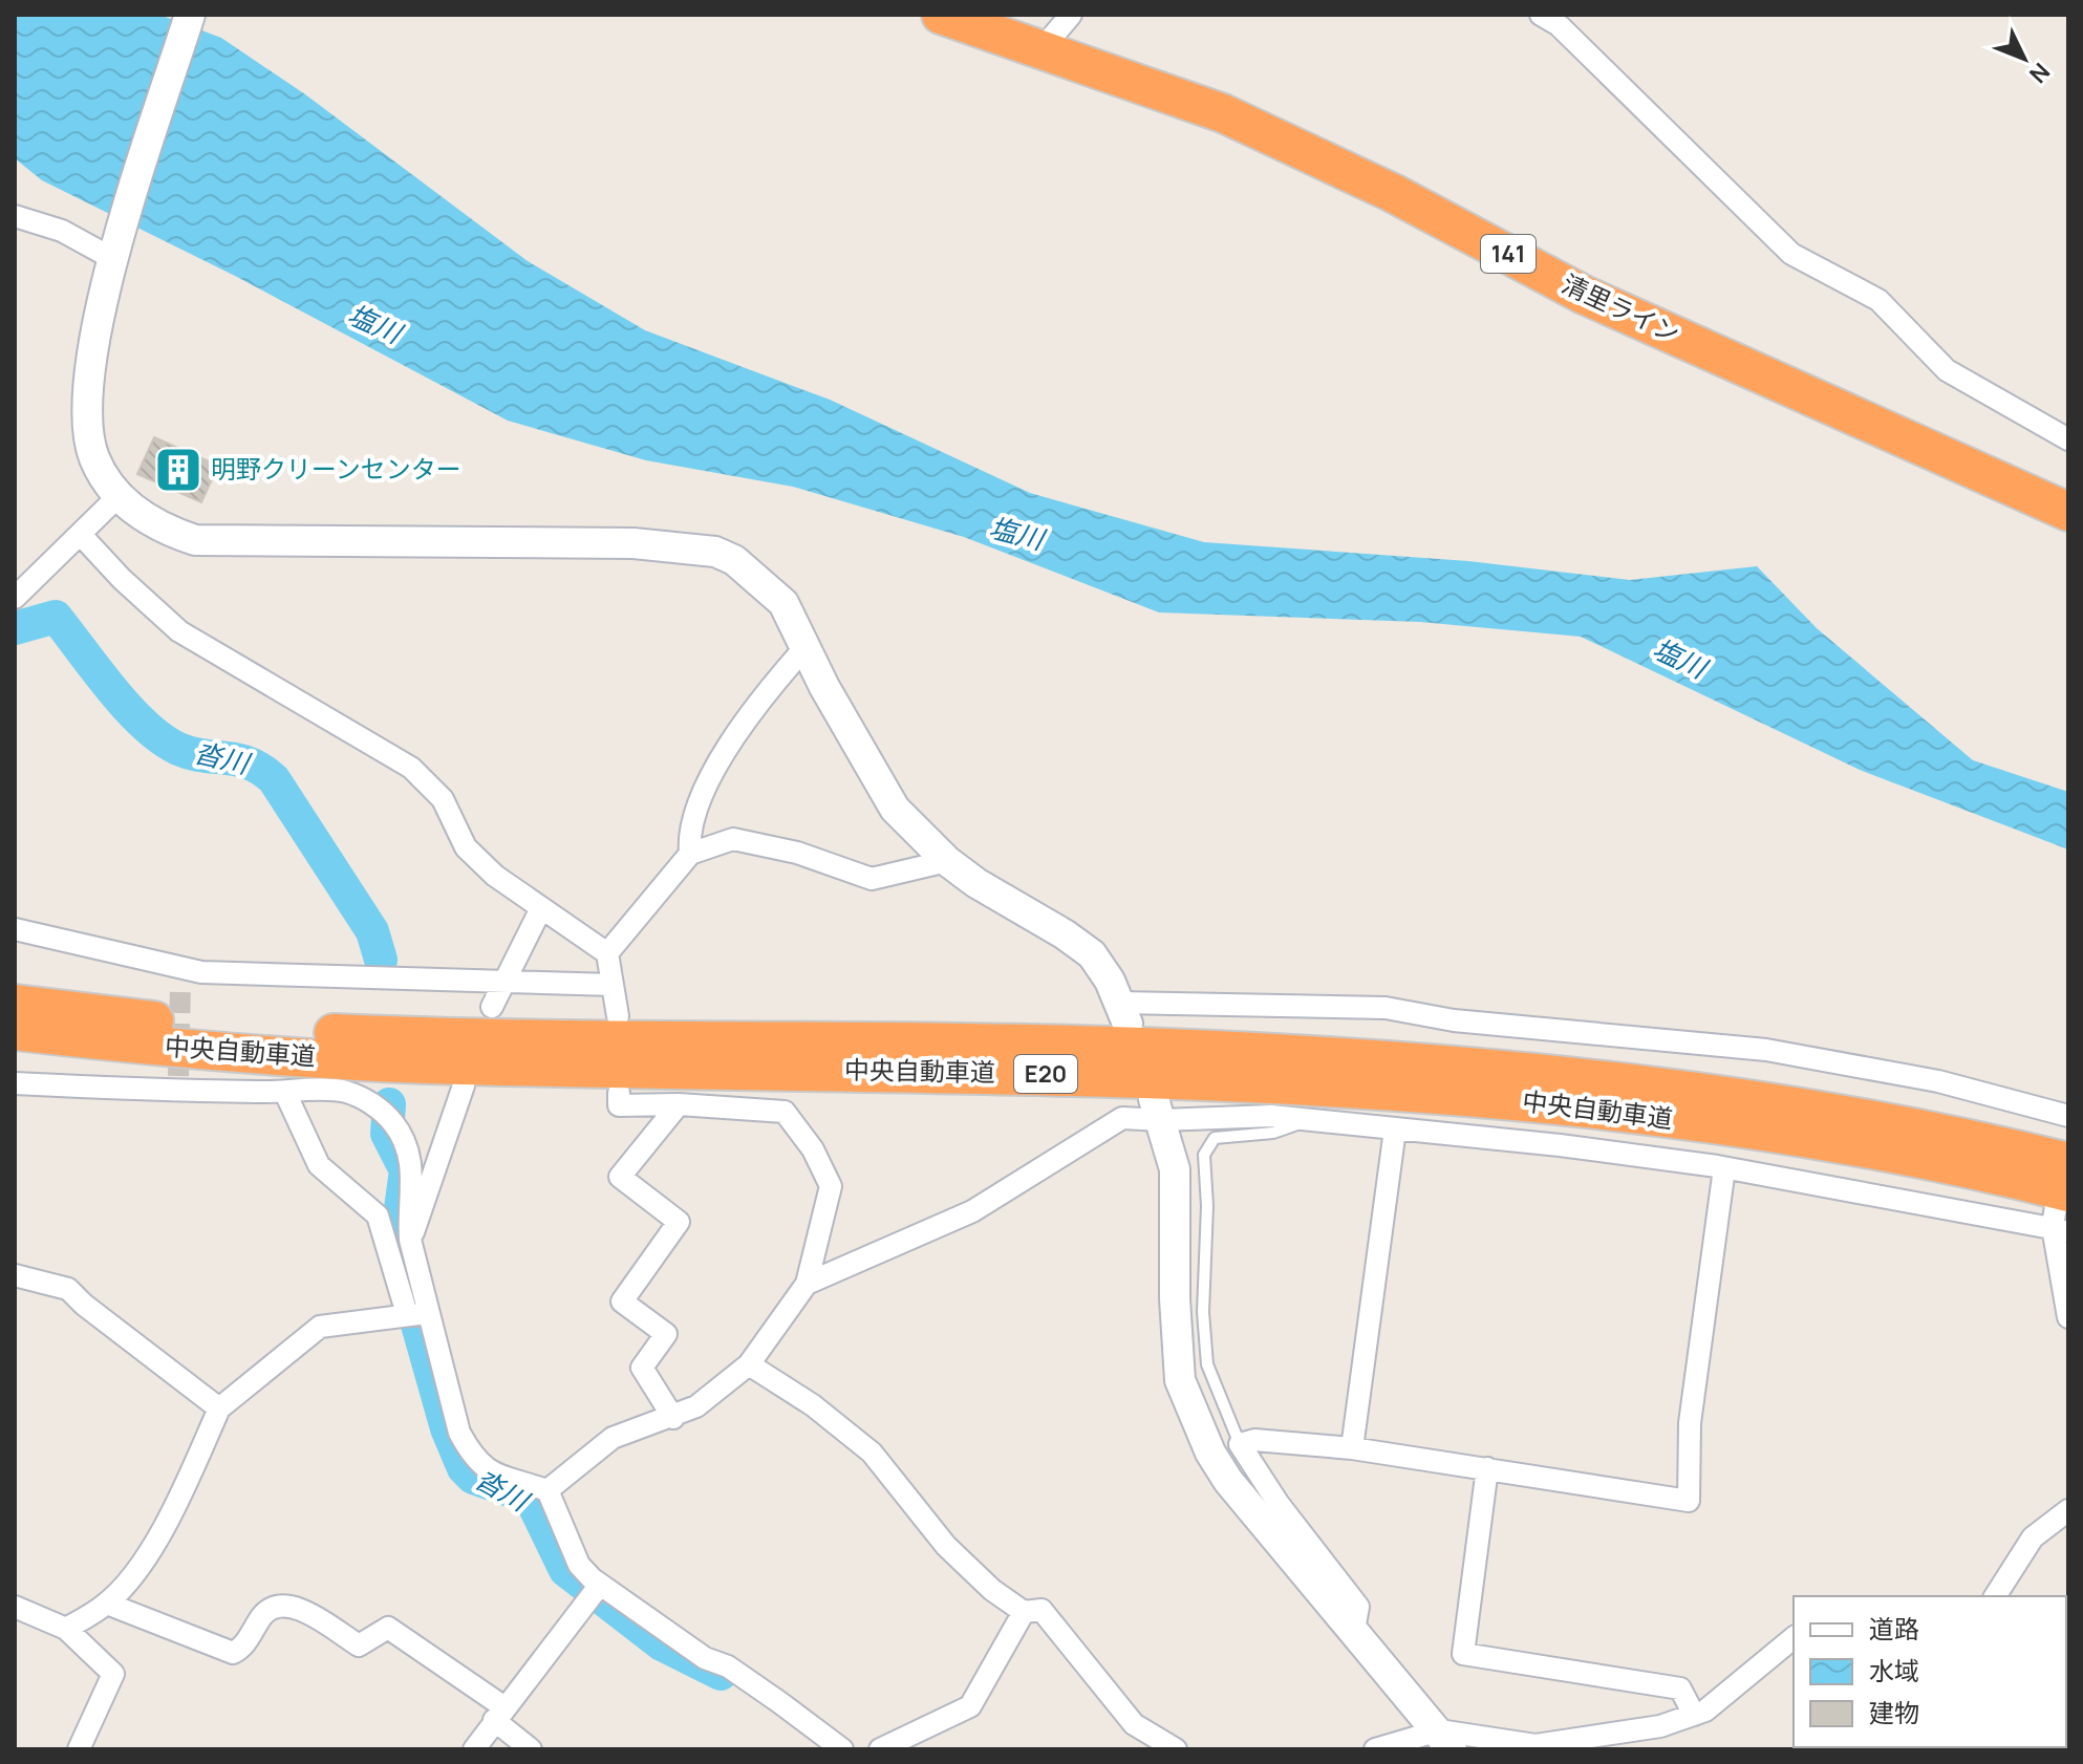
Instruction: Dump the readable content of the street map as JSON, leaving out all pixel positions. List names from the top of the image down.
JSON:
{
  "streets": {
    "highway": [
      "141",
      "清里ライン",
      "中央自動車道",
      "E20"
    ]
  },
  "water": ["塩川", "沓川"],
  "places": {
    "building": ["明野クリーンセンター"]
  },
  "legend": ["道路", "水域", "建物"],
  "north": "bottom right"
}
